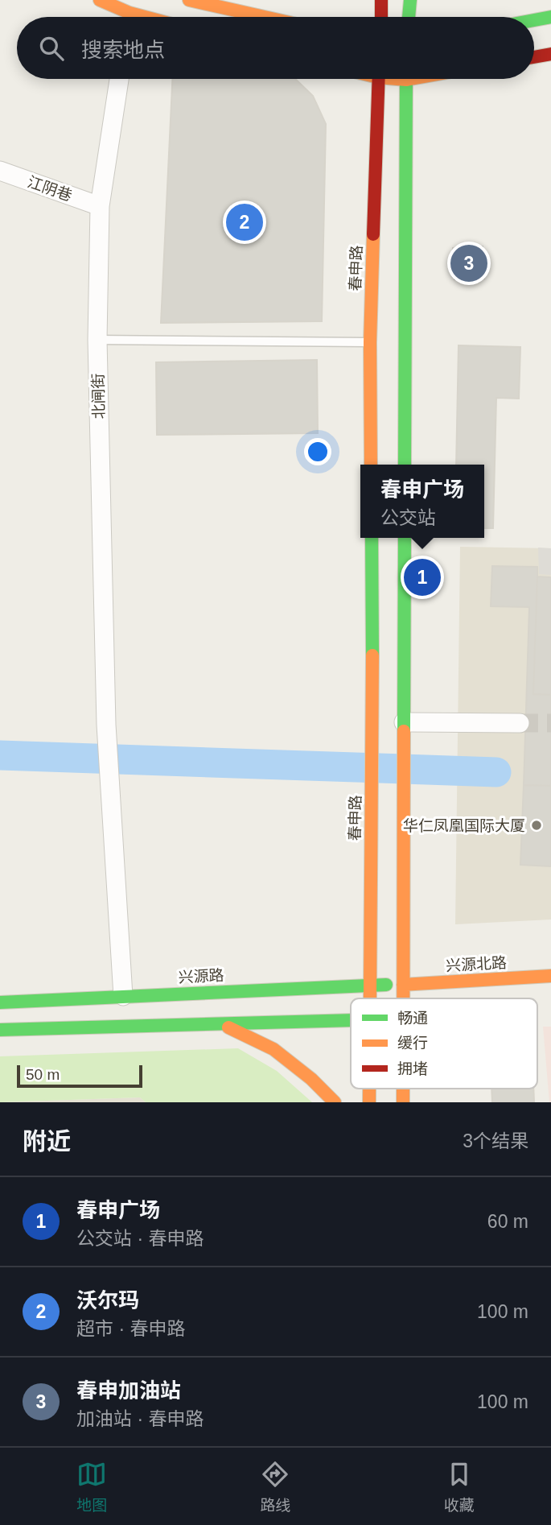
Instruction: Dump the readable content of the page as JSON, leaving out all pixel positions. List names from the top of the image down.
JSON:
{
  "streets": {
    "main road": ["春申路", "兴源北路", "兴源路"],
    "street": ["江阴巷", "北闸街"]
  },
  "crossings": [
    ["江阴巷", "北闸街"],
    ["春申路", "兴源路"],
    ["北闸街", "兴源路"],
    ["兴源北路", "兴源路"]
  ],
  "places": ["华仁凤凰国际大厦"],
  "legend": ["畅通", "缓行", "拥堵"],
  "scale_bar": "50 m",
  "page": {
    "search": "搜索地点",
    "pins": ["2", "3", "1"],
    "popup": ["春申广场", "公交站"],
    "scale": "50 m",
    "heading": ["附近", "3个结果"],
    "list": [
      {
        "mark": "1",
        "name": "春申广场",
        "note": "公交站 · 春申路",
        "value": "60 m"
      },
      {
        "mark": "2",
        "name": "沃尔玛",
        "note": "超市 · 春申路",
        "value": "100 m"
      },
      {
        "mark": "3",
        "name": "春申加油站",
        "note": "加油站 · 春申路",
        "value": "100 m"
      }
    ],
    "nav": ["地图", "路线", "收藏"]
  }
}
